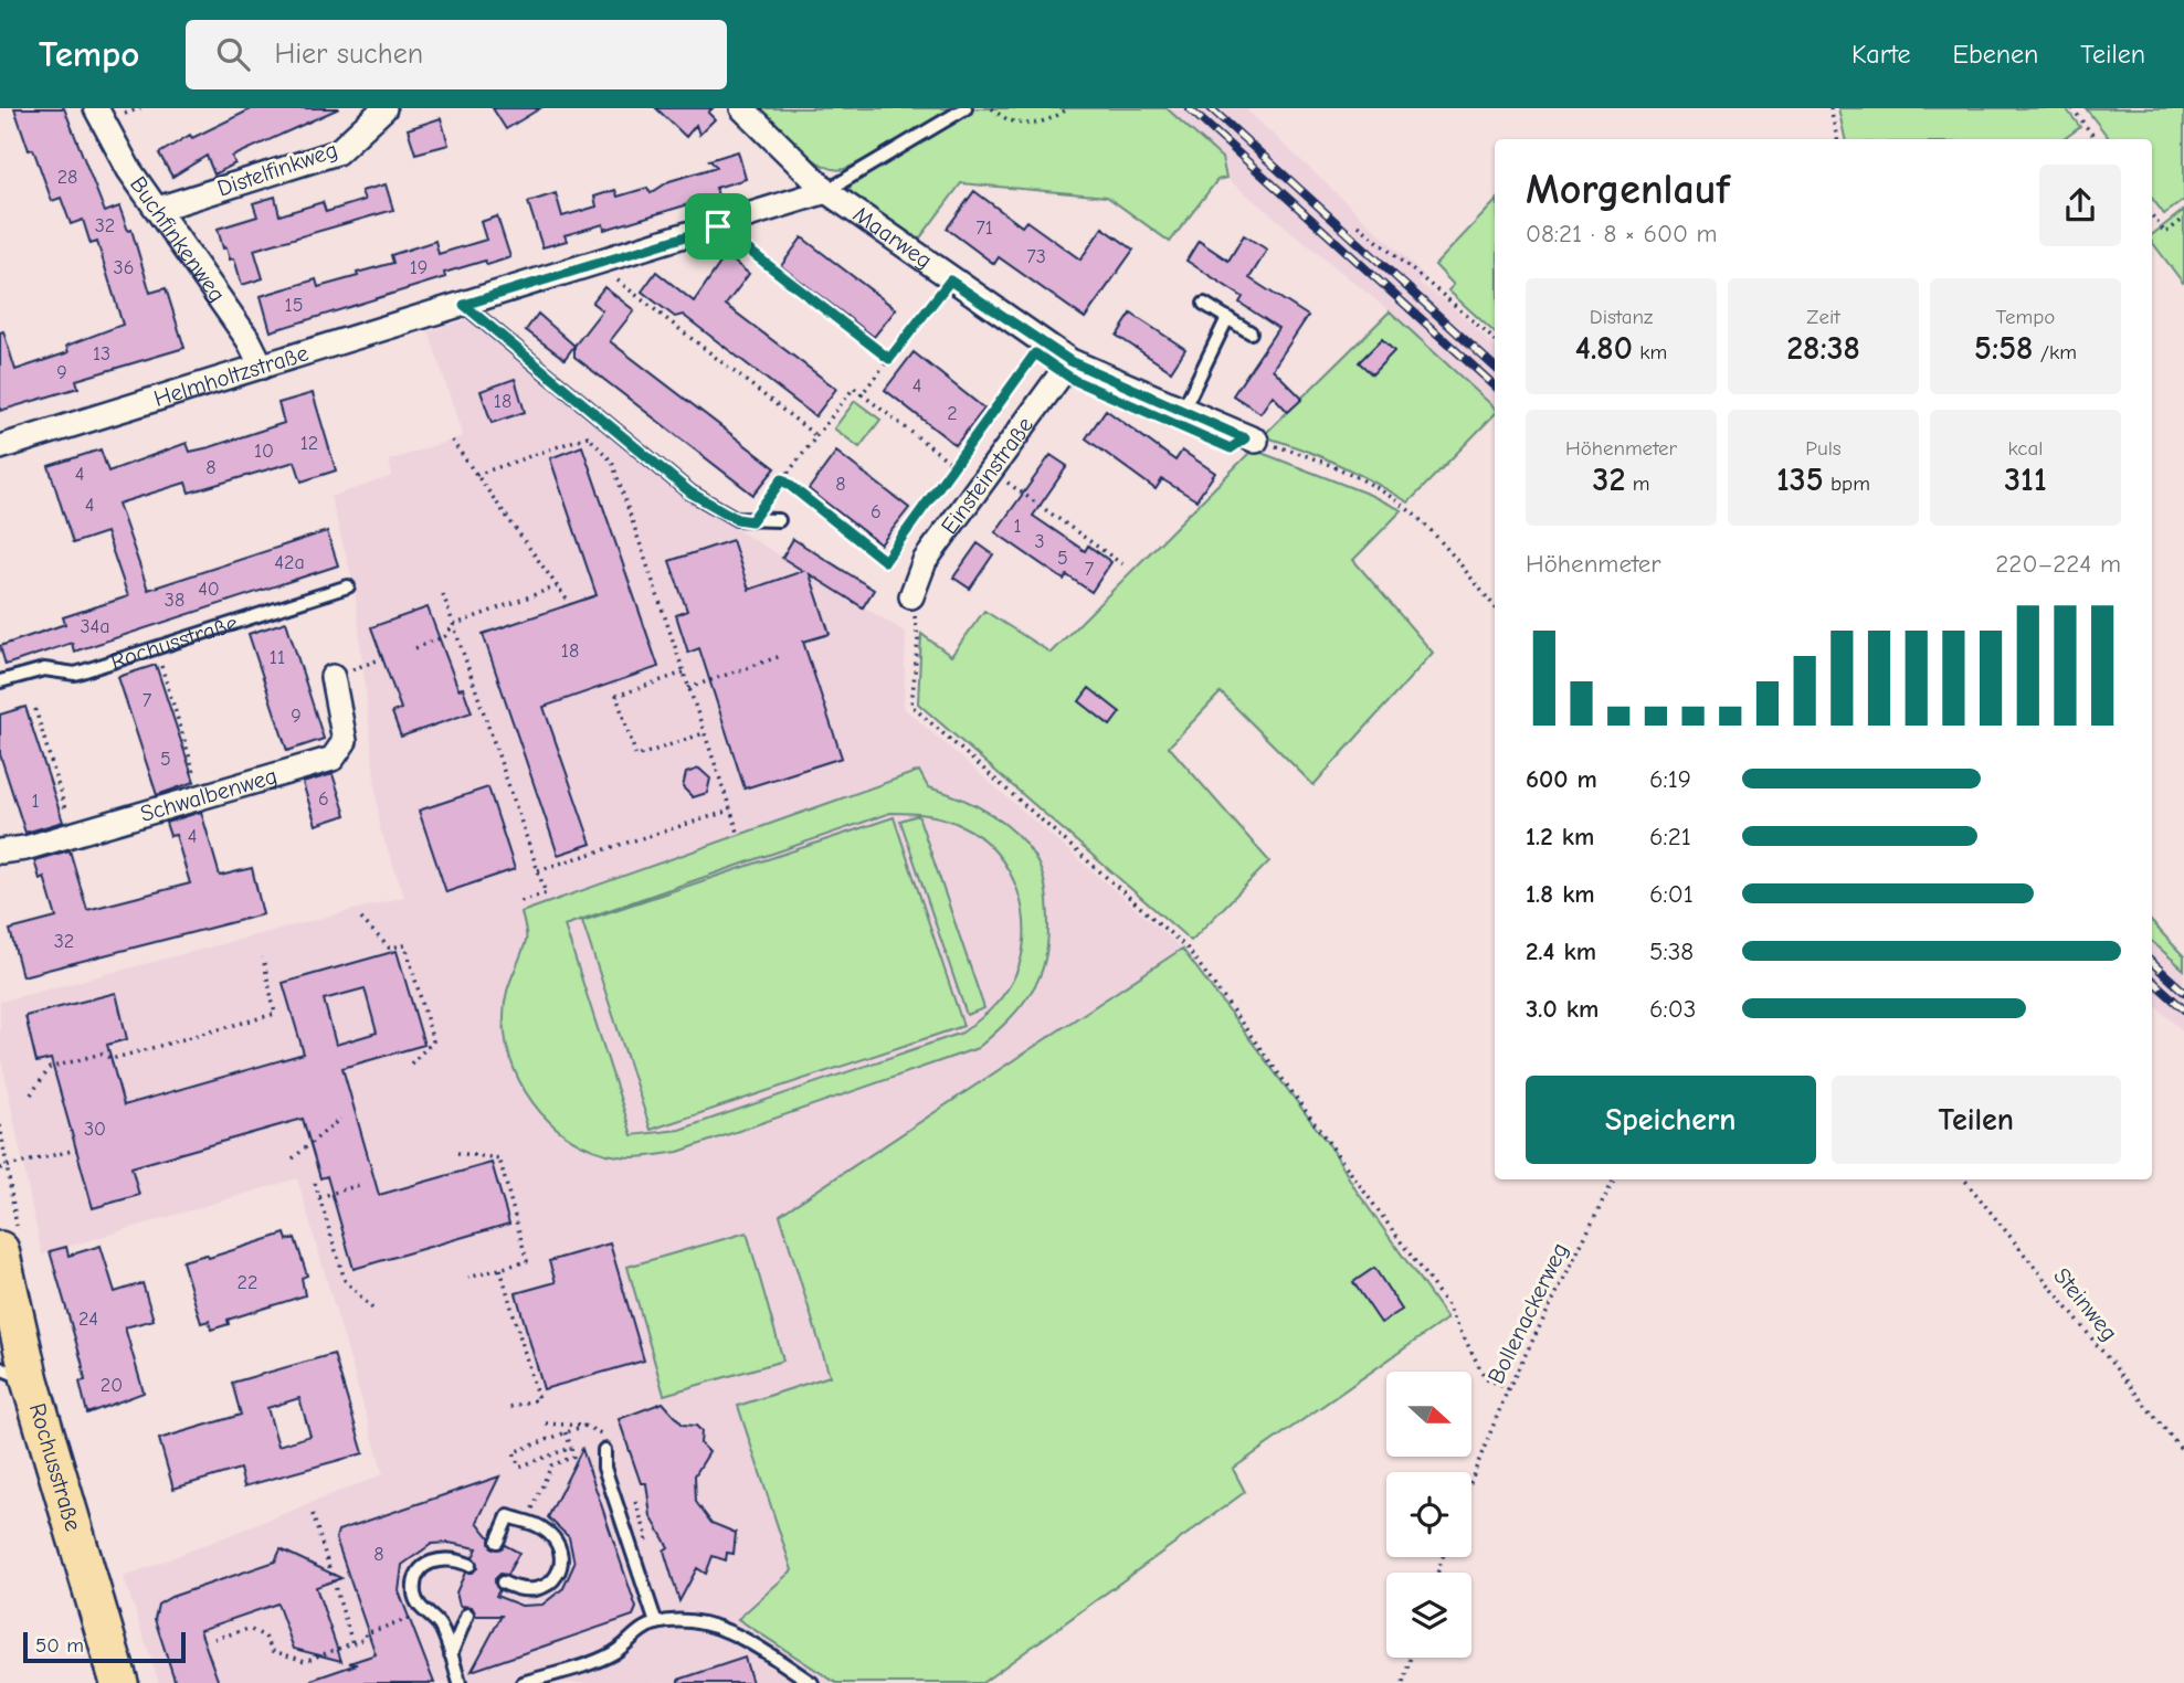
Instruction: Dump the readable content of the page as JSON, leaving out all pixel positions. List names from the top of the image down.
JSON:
{
  "streets": {
    "main road": ["Rochusstraße"],
    "street": [
      "Distelfinkweg",
      "Buchfinkenweg",
      "Maarweg",
      "Helmholtzstraße",
      "Einsteinstraße",
      "Schwalbenweg"
    ],
    "path": ["Steinweg", "Bollenackerweg"]
  },
  "crossings": [
    ["Distelfinkweg", "Buchfinkenweg"],
    ["Buchfinkenweg", "Helmholtzstraße"],
    ["Maarweg", "Helmholtzstraße"],
    ["Maarweg", "Einsteinstraße"]
  ],
  "house_numbers": [
    "28",
    "32",
    "71",
    "73",
    "36",
    "19",
    "15",
    "13",
    "9",
    "4",
    "18",
    "2",
    "12",
    "10",
    "8",
    "4",
    "8",
    "4",
    "6",
    "1",
    "3",
    "5",
    "42a",
    "7",
    "40",
    "38",
    "34a",
    "18",
    "11",
    "7",
    "9",
    "5",
    "6",
    "1",
    "4",
    "32",
    "30",
    "22",
    "24",
    "20",
    "8"
  ],
  "scale_bar": "50 m",
  "north": "right",
  "page": {
    "header": "Tempo",
    "search": "Hier suchen",
    "nav": ["Karte", "Ebenen", "Teilen"],
    "heading": ["Morgenlauf", "08:21 · 8 × 600 m"],
    "stats": [
      ["Distanz", "4.80 km"],
      ["Zeit", "28:38"],
      ["Tempo", "5:58 /km"],
      ["Höhenmeter", "32 m"],
      ["Puls", "135 bpm"],
      ["kcal", "311"]
    ],
    "chart": ["Höhenmeter", "220–224 m"],
    "list": [
      {
        "name": "600 m",
        "note": "6:19"
      },
      {
        "name": "1.2 km",
        "note": "6:21"
      },
      {
        "name": "1.8 km",
        "note": "6:01"
      },
      {
        "name": "2.4 km",
        "note": "5:38"
      },
      {
        "name": "3.0 km",
        "note": "6:03"
      }
    ],
    "buttons": ["Speichern", "Teilen"],
    "scale": "50 m"
  }
}
